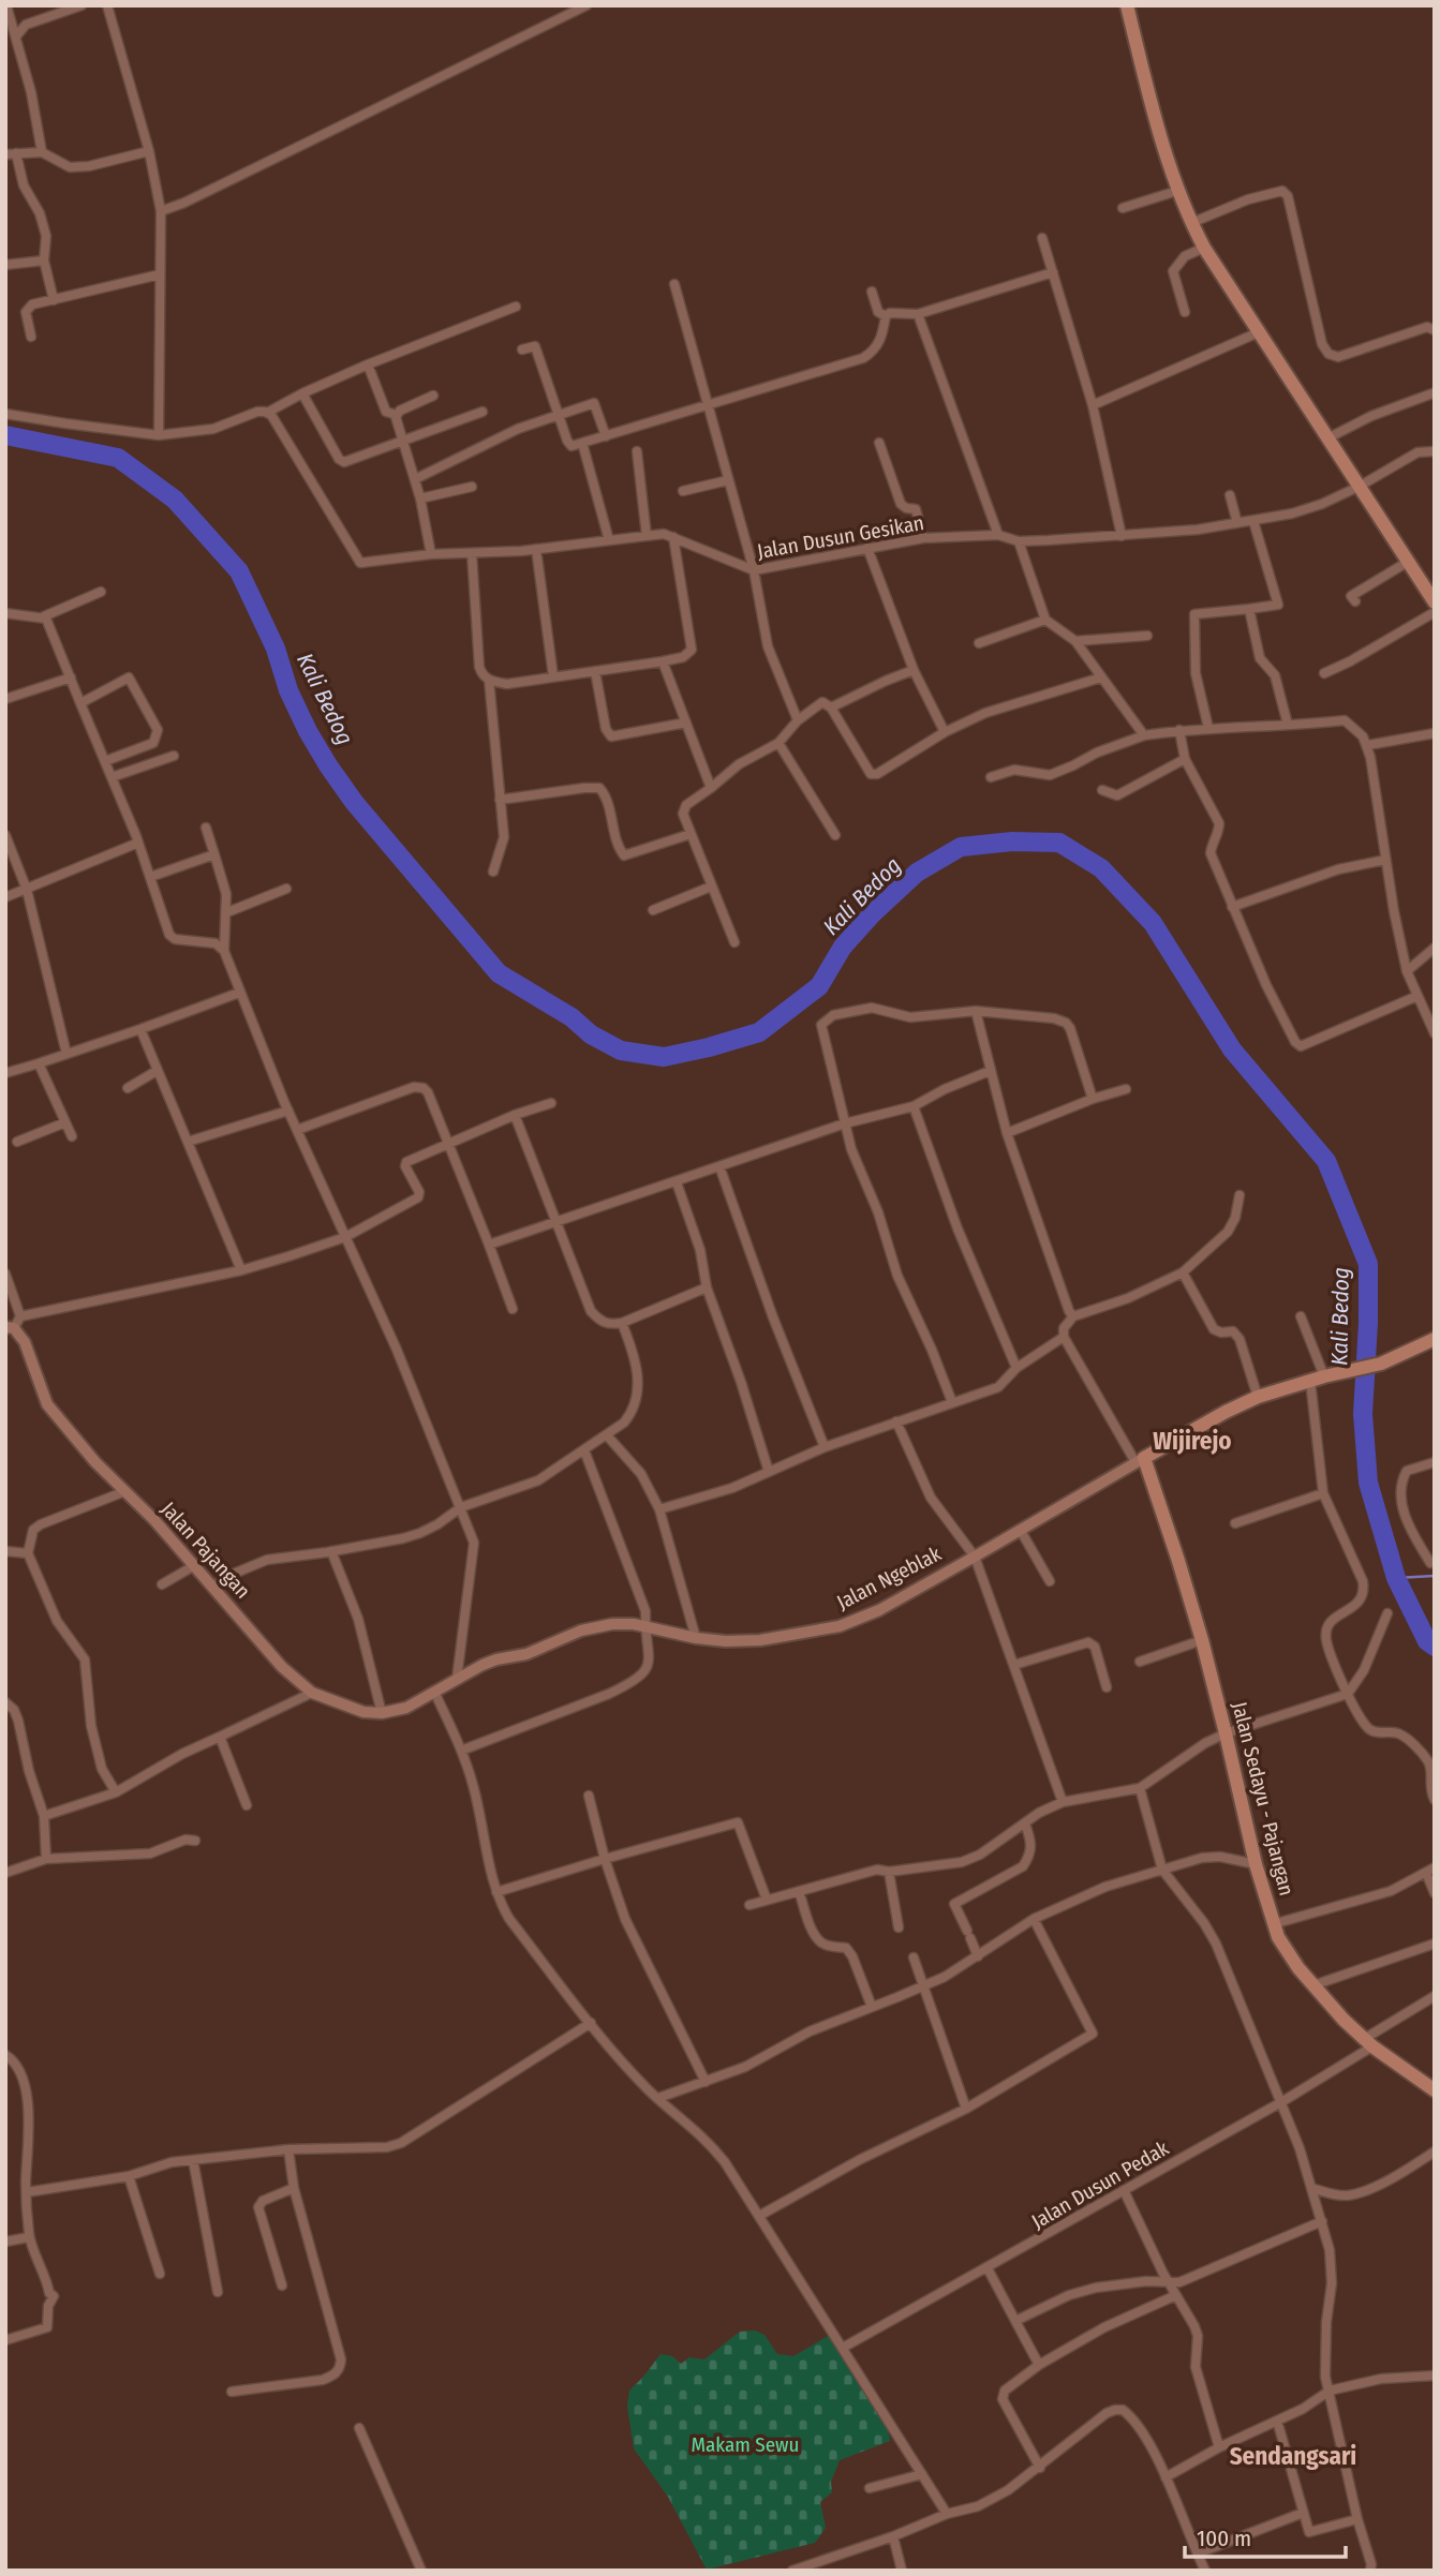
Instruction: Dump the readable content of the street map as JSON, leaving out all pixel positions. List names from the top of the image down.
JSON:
{
  "streets": {
    "main road": ["Jalan Pajangan", "Jalan Ngeblak", "Jalan Sedayu - Pajangan"],
    "street": ["Jalan Dusun Gesikan", "Jalan Dusun Pedak"]
  },
  "crossings": [
    ["Jalan Ngeblak", "Jalan Sedayu - Pajangan"],
    ["Jalan Sedayu - Pajangan", "Jalan Dusun Pedak"]
  ],
  "districts": ["Wijirejo", "Sendangsari"],
  "water": ["Kali Bedog"],
  "parks": ["Makam Sewu"],
  "scale_bar": "100 m"
}
